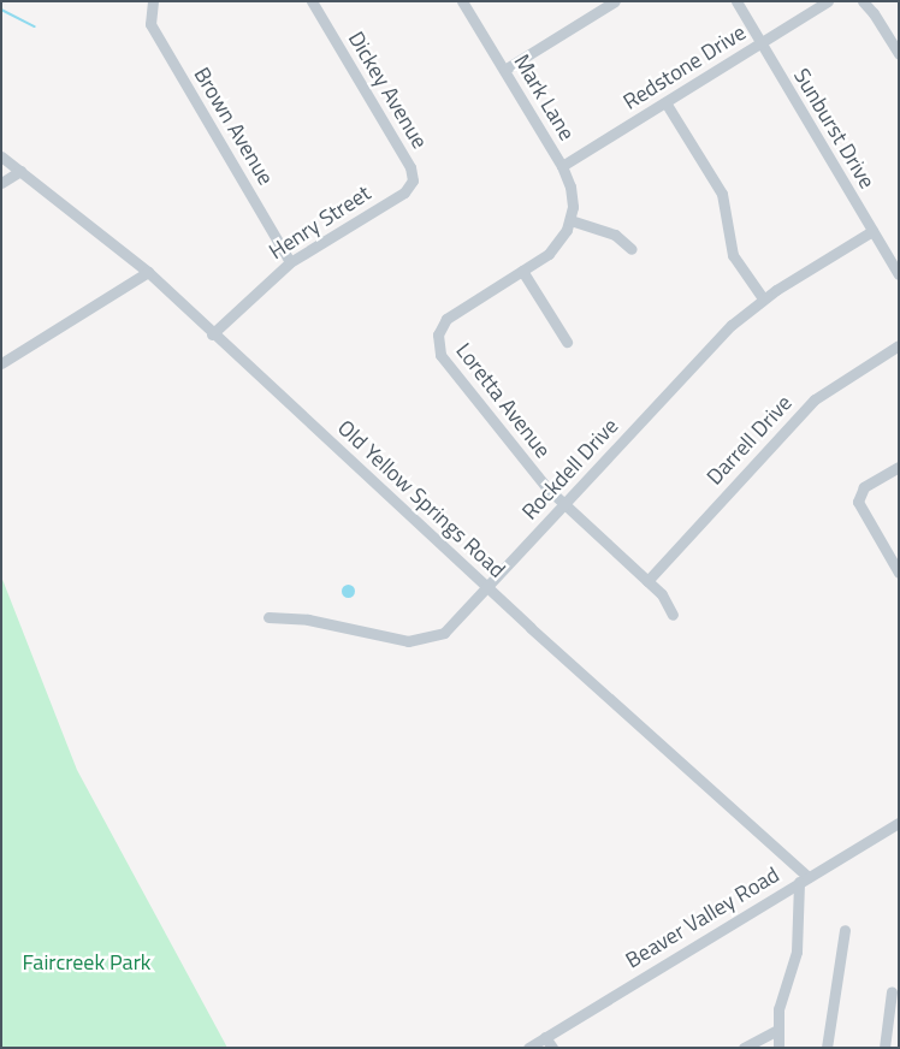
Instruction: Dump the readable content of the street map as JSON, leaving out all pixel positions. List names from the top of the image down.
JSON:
{
  "streets": {
    "street": [
      "Redstone Drive",
      "Dickey Avenue",
      "Mark Lane",
      "Brown Avenue",
      "Sunburst Drive",
      "Henry Street",
      "Loretta Avenue",
      "Darrell Drive",
      "Rockdell Drive",
      "Old Yellow Springs Road",
      "Beaver Valley Road"
    ]
  },
  "crossings": [
    ["Redstone Drive", "Mark Lane"],
    ["Redstone Drive", "Sunburst Drive"],
    ["Dickey Avenue", "Henry Street"],
    ["Brown Avenue", "Henry Street"],
    ["Sunburst Drive", "Rockdell Drive"],
    ["Henry Street", "Old Yellow Springs Road"],
    ["Loretta Avenue", "Darrell Drive"],
    ["Loretta Avenue", "Rockdell Drive"],
    ["Rockdell Drive", "Old Yellow Springs Road"],
    ["Old Yellow Springs Road", "Beaver Valley Road"]
  ],
  "parks": ["Faircreek Park"]
}
